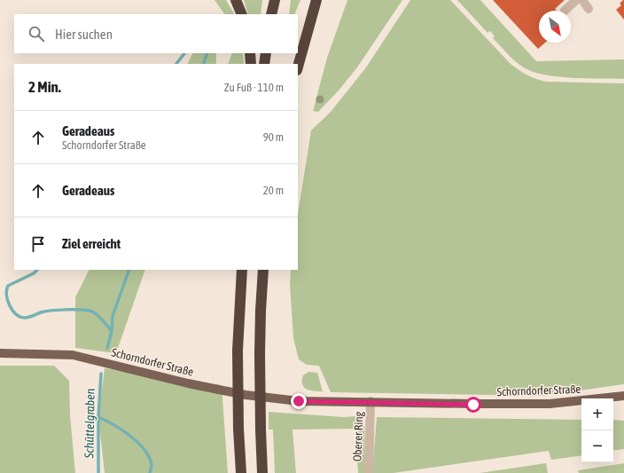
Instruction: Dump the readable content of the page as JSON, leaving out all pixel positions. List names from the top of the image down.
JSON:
{
  "streets": {
    "main road": ["Schorndorfer Straße"],
    "lane": ["Oberer Ring"]
  },
  "crossings": [
    ["Schorndorfer Straße", "Oberer Ring"]
  ],
  "water": ["Schüttelgraben"],
  "north": "bottom right",
  "page": {
    "search": "Hier suchen",
    "heading": ["2 Min.", "Zu Fuß · 110 m"],
    "list": [
      ["Geradeaus", "Schorndorfer Straße", "90 m"],
      ["Geradeaus", "20 m"],
      "Ziel erreicht"
    ],
    "map_buttons": ["+", "−"]
  }
}
